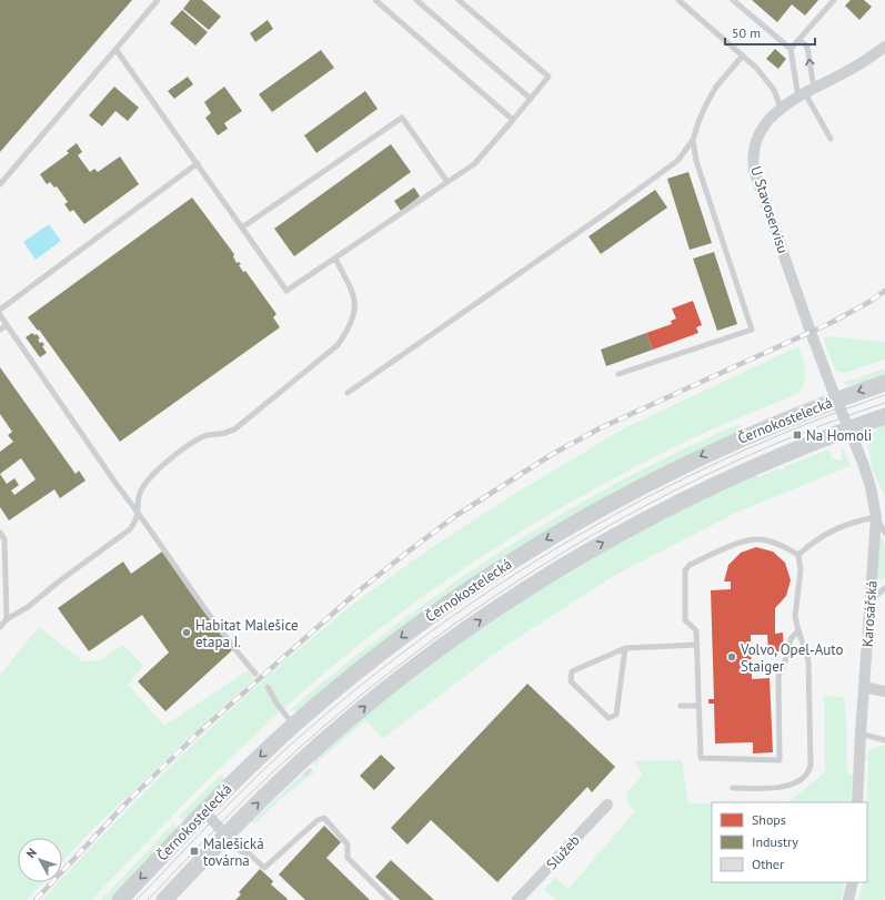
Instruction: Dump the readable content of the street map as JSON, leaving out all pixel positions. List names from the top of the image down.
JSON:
{
  "streets": {
    "main road": ["Černokostelecká"],
    "street": ["U Stavoservisu", "Karosářská", "Služeb"]
  },
  "crossings": [
    ["U Stavoservisu", "Černokostelecká"],
    ["U Stavoservisu", "Karosářská"]
  ],
  "places": {
    "transit": ["Na Homoli", "Malešická továrna"],
    "other": ["Habitat Malešice etapa I.", "Volvo, Opel-Auto Staiger"]
  },
  "legend": ["Shops", "Industry", "Other"],
  "scale_bar": "50 m",
  "north": "top left"
}
